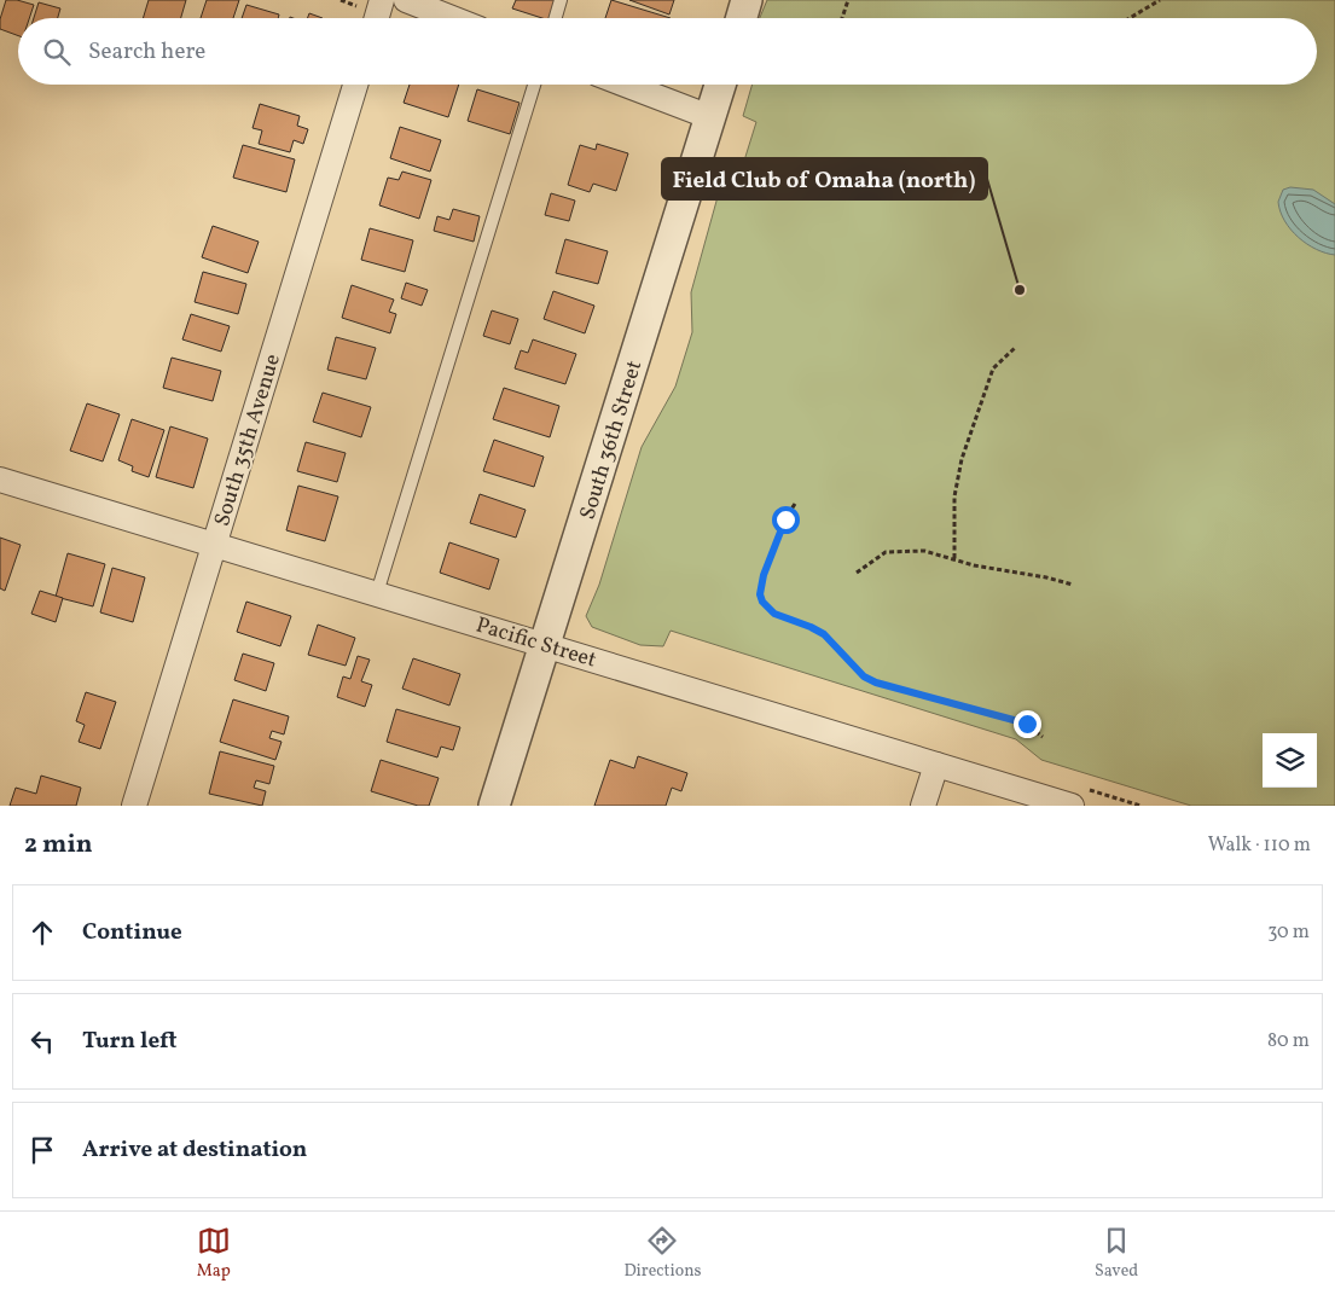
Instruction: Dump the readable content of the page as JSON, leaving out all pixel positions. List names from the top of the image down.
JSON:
{
  "streets": {
    "street": ["South 35th Avenue", "South 36th Street", "Pacific Street"]
  },
  "crossings": [
    ["South 35th Avenue", "Pacific Street"],
    ["South 36th Street", "Pacific Street"]
  ],
  "places": ["Field Club of Omaha (north)"],
  "page": {
    "search": "Search here",
    "heading": ["2 min", "Walk · 110 m"],
    "list": [
      ["Continue", "30 m"],
      ["Turn left", "80 m"],
      "Arrive at destination"
    ],
    "nav": ["Map", "Directions", "Saved"]
  }
}
